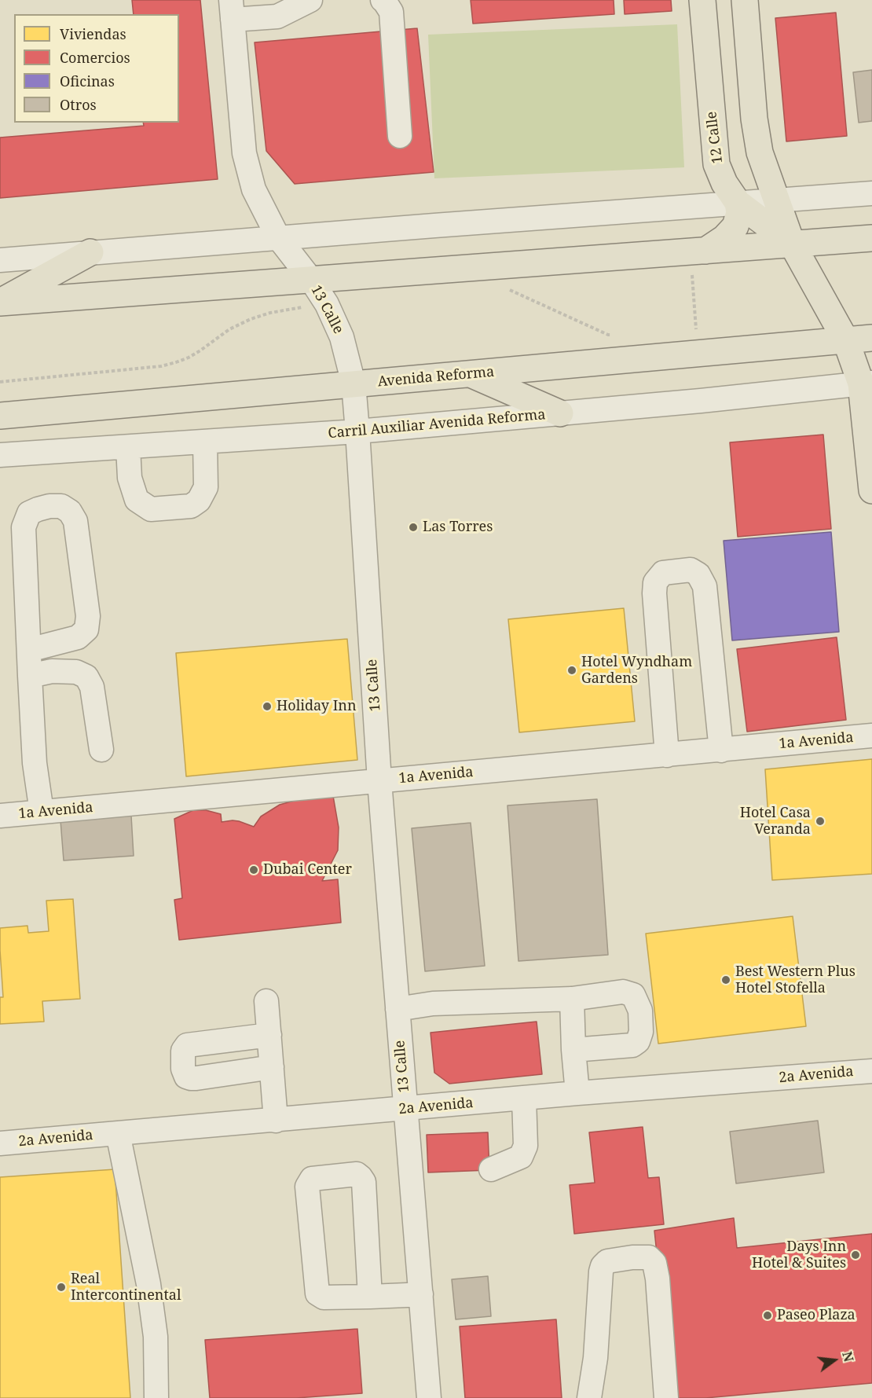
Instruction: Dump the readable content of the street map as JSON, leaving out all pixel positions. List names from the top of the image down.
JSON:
{
  "streets": {
    "main road": ["12 Calle", "Avenida Reforma"],
    "street": [
      "13 Calle",
      "Carril Auxiliar Avenida Reforma",
      "1a Avenida",
      "2a Avenida"
    ]
  },
  "crossings": [
    ["12 Calle", "Avenida Reforma"],
    ["12 Calle", "Carril Auxiliar Avenida Reforma"],
    ["13 Calle", "Avenida Reforma"],
    ["13 Calle", "Carril Auxiliar Avenida Reforma"],
    ["13 Calle", "1a Avenida"],
    ["13 Calle", "2a Avenida"]
  ],
  "places": [
    "Las Torres",
    "Hotel Wyndham Gardens",
    "Holiday Inn",
    "Hotel Casa Veranda",
    "Dubai Center",
    "Best Western Plus Hotel Stofella",
    "Days Inn Hotel & Suites",
    "Real Intercontinental",
    "Paseo Plaza"
  ],
  "legend": [
    "Viviendas",
    "Comercios",
    "Oficinas",
    "Otros"
  ],
  "north": "right"
}
